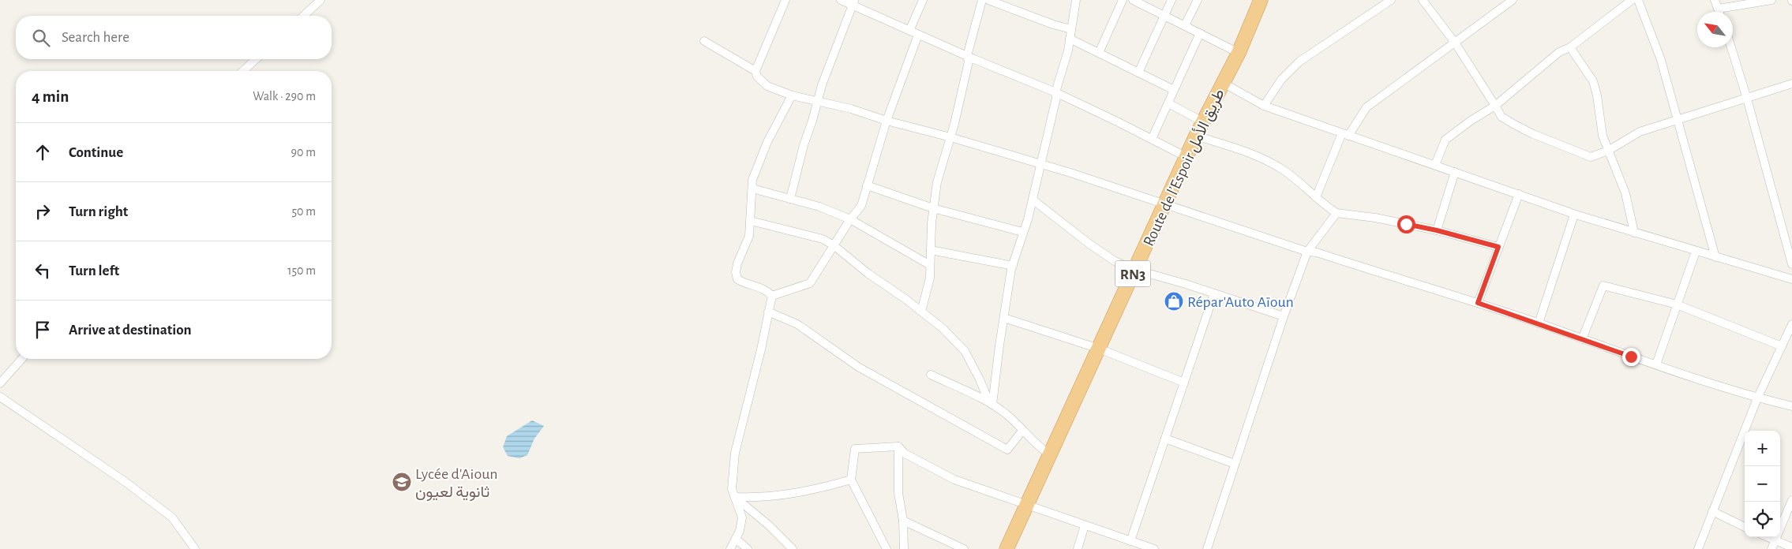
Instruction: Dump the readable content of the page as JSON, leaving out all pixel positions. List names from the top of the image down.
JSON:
{
  "streets": {
    "highway": ["Route de l’Espoir طريق الأمل", "RN3"]
  },
  "places": {
    "shop": ["Répar'Auto Aïoun"],
    "school or university": ["Lycée d'Aioun ثانوية لعيون"]
  },
  "north": "top left",
  "page": {
    "search": "Search here",
    "heading": ["4 min", "Walk · 290 m"],
    "list": [
      ["Continue", "90 m"],
      ["Turn right", "50 m"],
      ["Turn left", "150 m"],
      "Arrive at destination"
    ],
    "map_buttons": ["+", "−"]
  }
}
